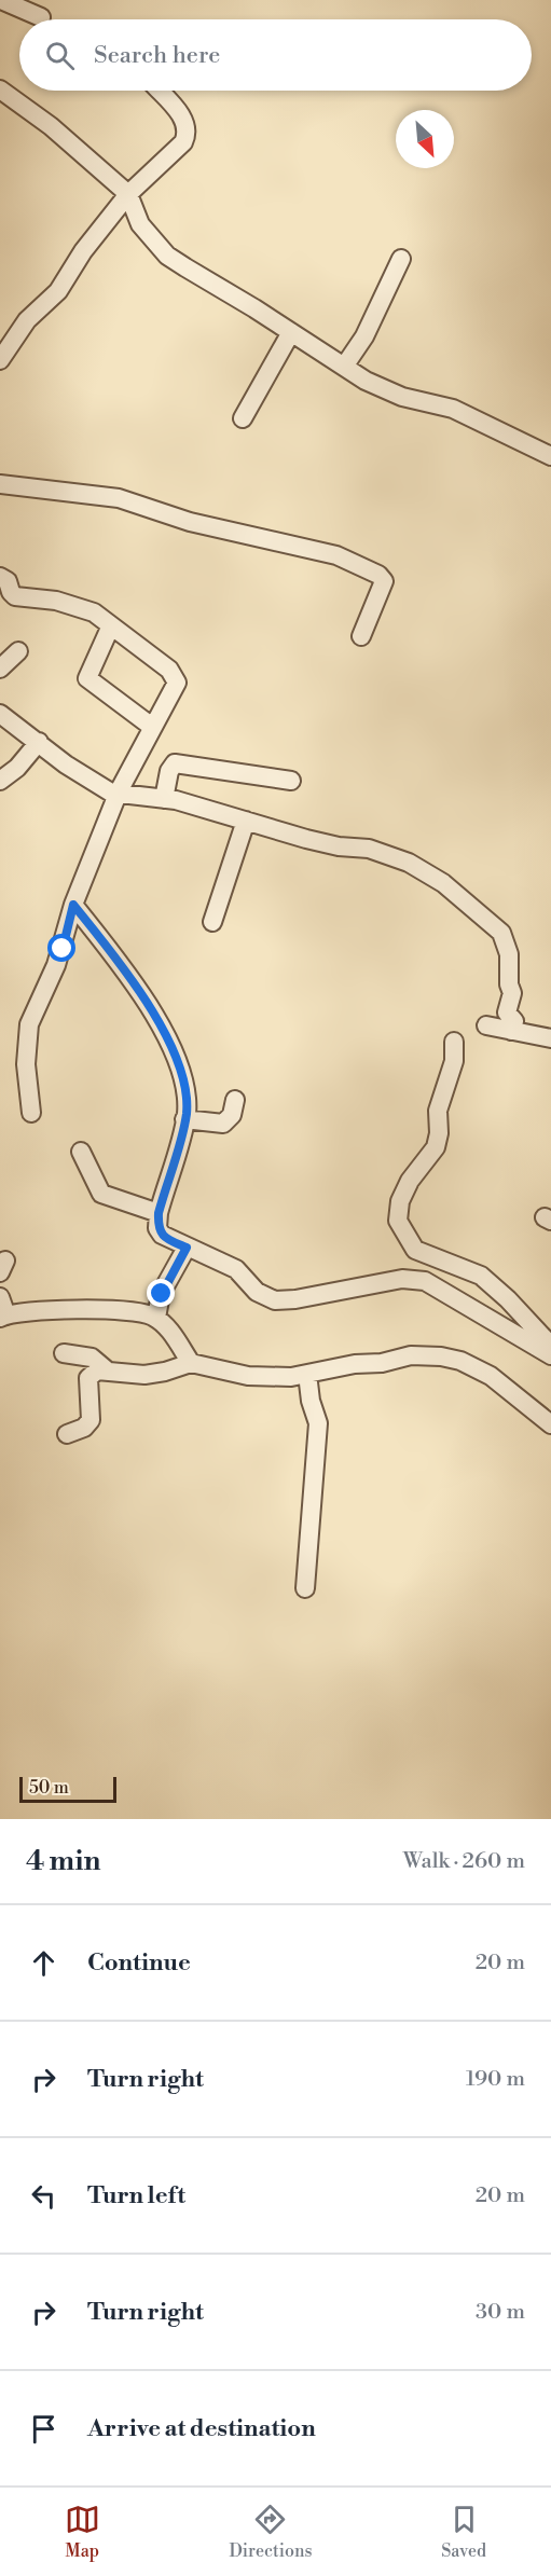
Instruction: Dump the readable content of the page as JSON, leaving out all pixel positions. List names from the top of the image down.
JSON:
{
  "scale_bar": "50 m",
  "north": "bottom right",
  "page": {
    "search": "Search here",
    "scale": "50 m",
    "heading": ["4 min", "Walk · 260 m"],
    "list": [
      ["Continue", "20 m"],
      ["Turn right", "190 m"],
      ["Turn left", "20 m"],
      ["Turn right", "30 m"],
      "Arrive at destination"
    ],
    "nav": ["Map", "Directions", "Saved"]
  }
}
